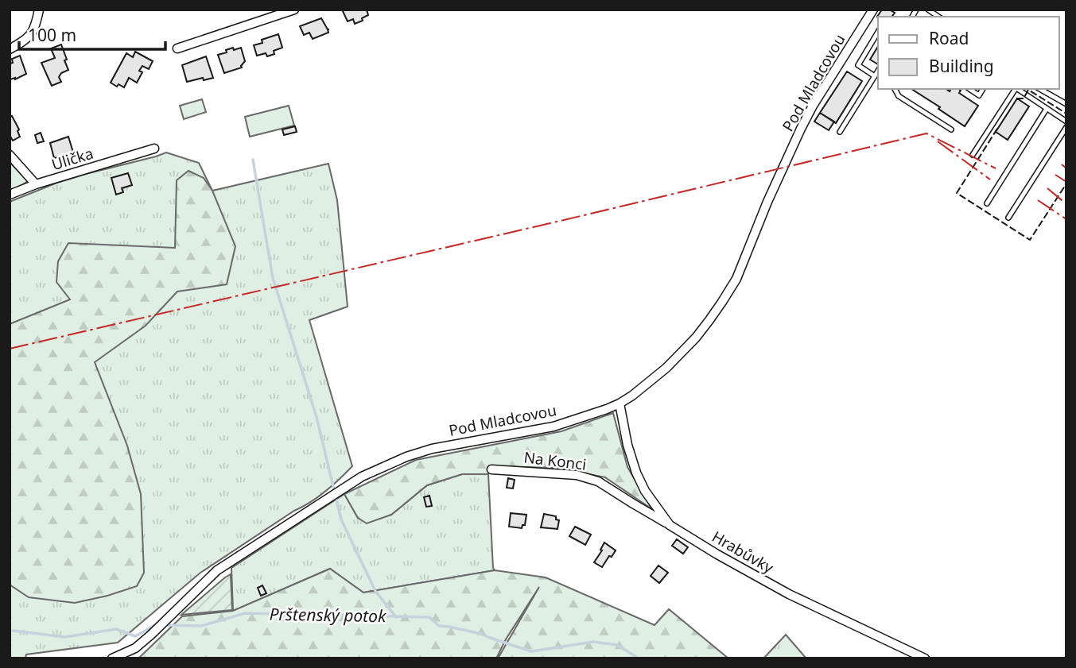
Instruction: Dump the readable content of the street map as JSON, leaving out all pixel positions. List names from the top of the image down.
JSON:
{
  "streets": {
    "street": [
      "Pod Mladcovou",
      "Ulička",
      "Na Konci",
      "Hrabůvky"
    ]
  },
  "crossings": [
    ["Pod Mladcovou", "Hrabůvky"],
    ["Na Konci", "Hrabůvky"]
  ],
  "water": ["Prštenský potok"],
  "legend": ["Road", "Building"],
  "scale_bar": "100 m"
}
